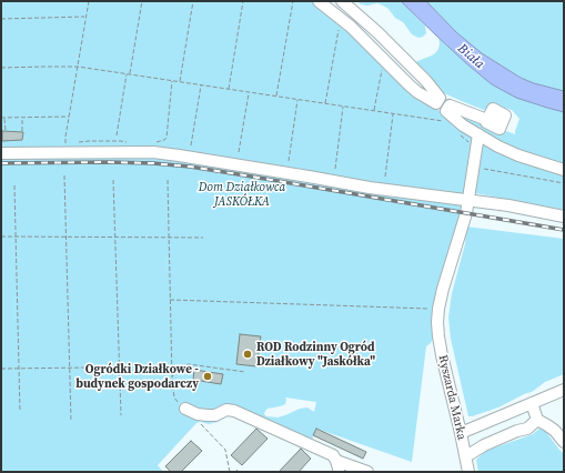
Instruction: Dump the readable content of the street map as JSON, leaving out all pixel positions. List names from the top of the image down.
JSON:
{
  "streets": {
    "street": ["Ryszarda Marka"]
  },
  "water": ["Biała"],
  "parks": ["Dom Działkowca JASKÓŁKA"],
  "places": ["ROD Rodzinny Ogród Działkowy \"Jaskółka\"", "Ogródki Działkowe - budynek gospodarczy"]
}
